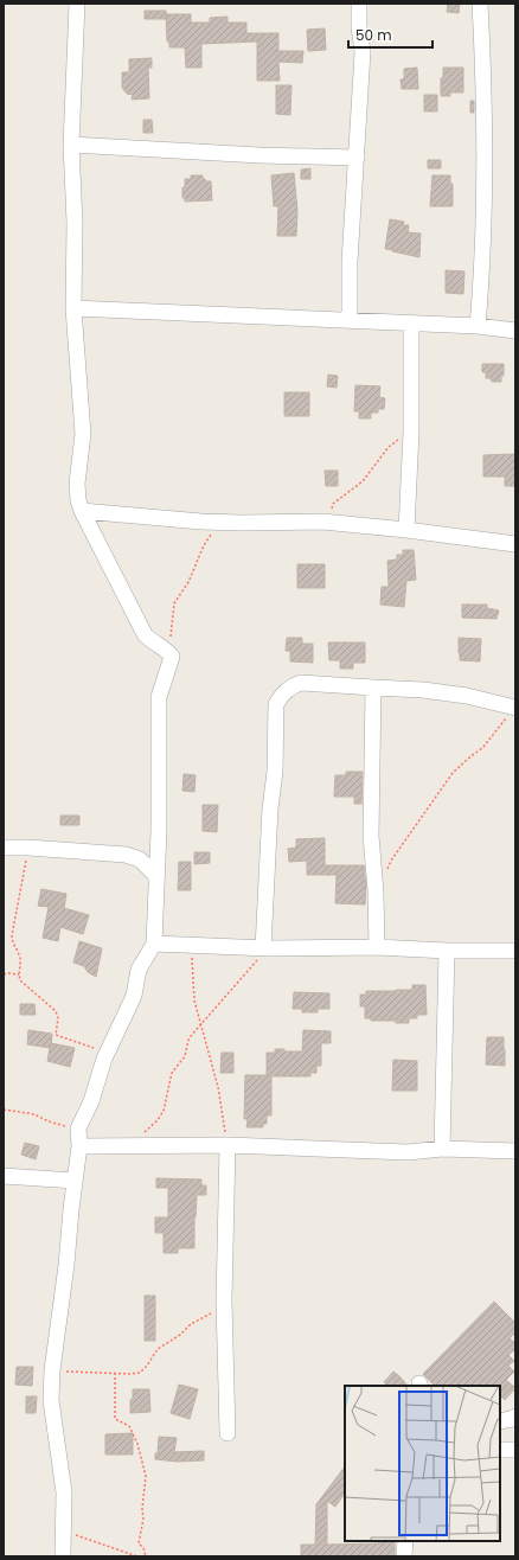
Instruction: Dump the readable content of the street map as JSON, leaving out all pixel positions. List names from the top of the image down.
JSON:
{
  "scale_bar": "50 m"
}
